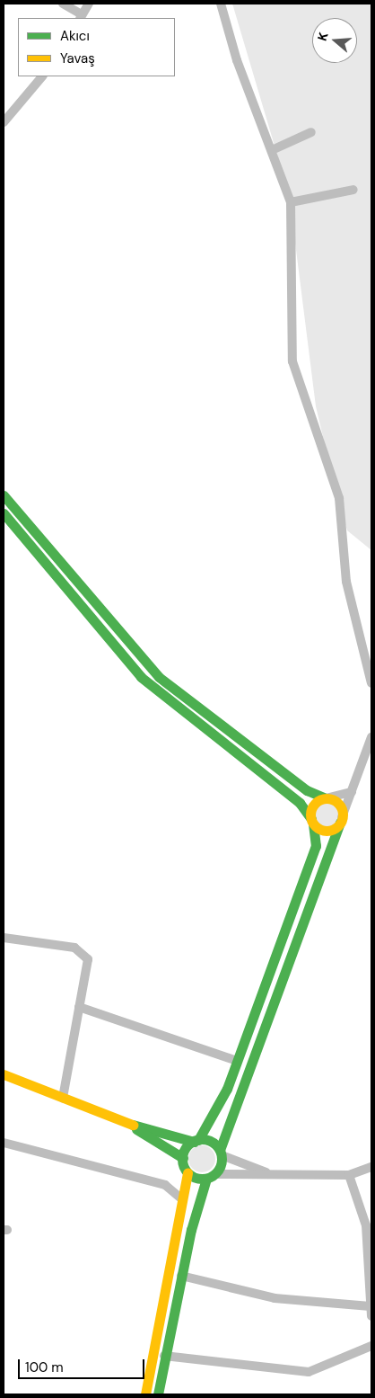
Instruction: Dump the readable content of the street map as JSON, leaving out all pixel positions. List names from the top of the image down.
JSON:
{
  "legend": ["Akıcı", "Yavaş"],
  "scale_bar": "100 m",
  "north": "left"
}
